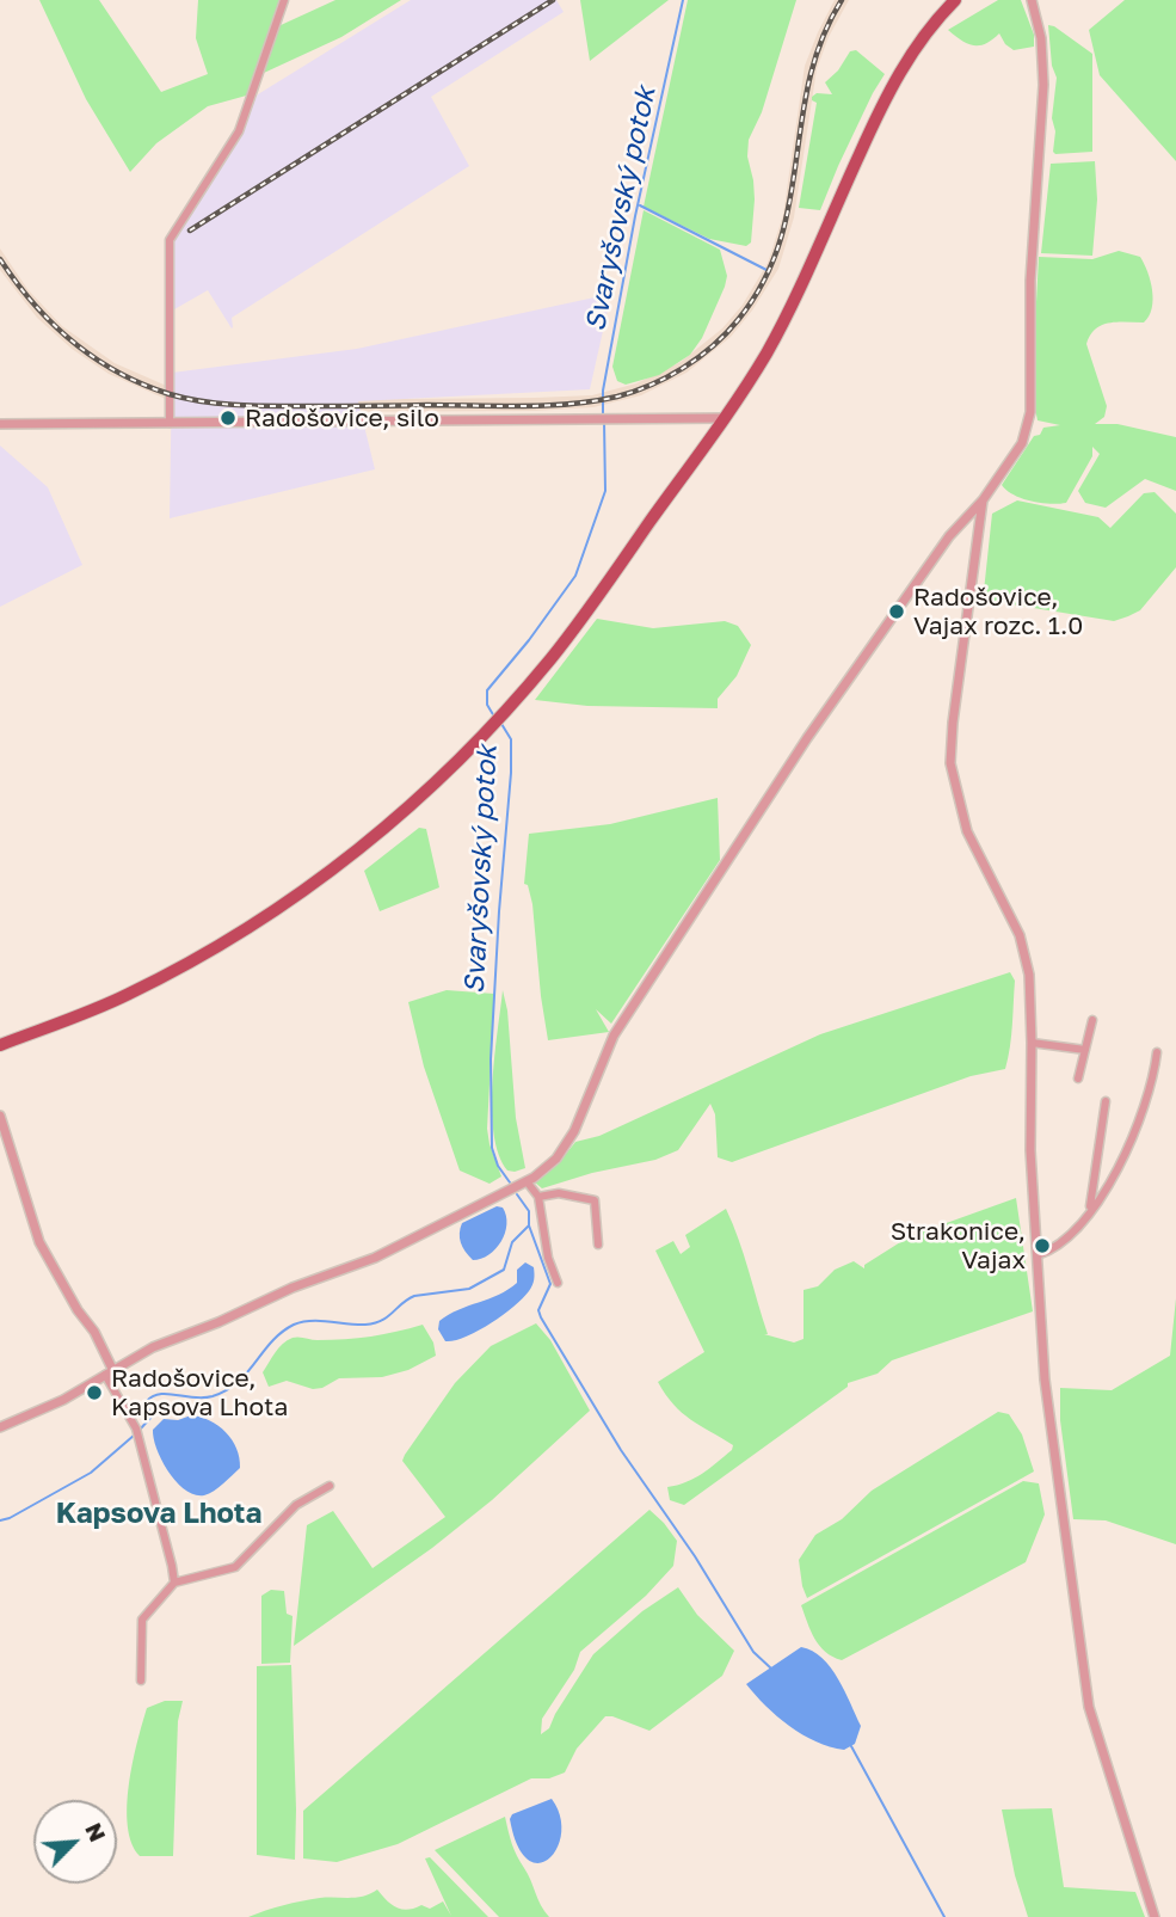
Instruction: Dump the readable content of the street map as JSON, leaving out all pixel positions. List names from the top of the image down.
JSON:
{
  "districts": ["Kapsova Lhota"],
  "water": ["Svaryšovský potok"],
  "places": [
    "Radošovice, silo",
    "Radošovice, Vajax rozc. 1.0",
    "Strakonice, Vajax",
    "Radošovice, Kapsova Lhota"
  ],
  "north": "top right"
}
